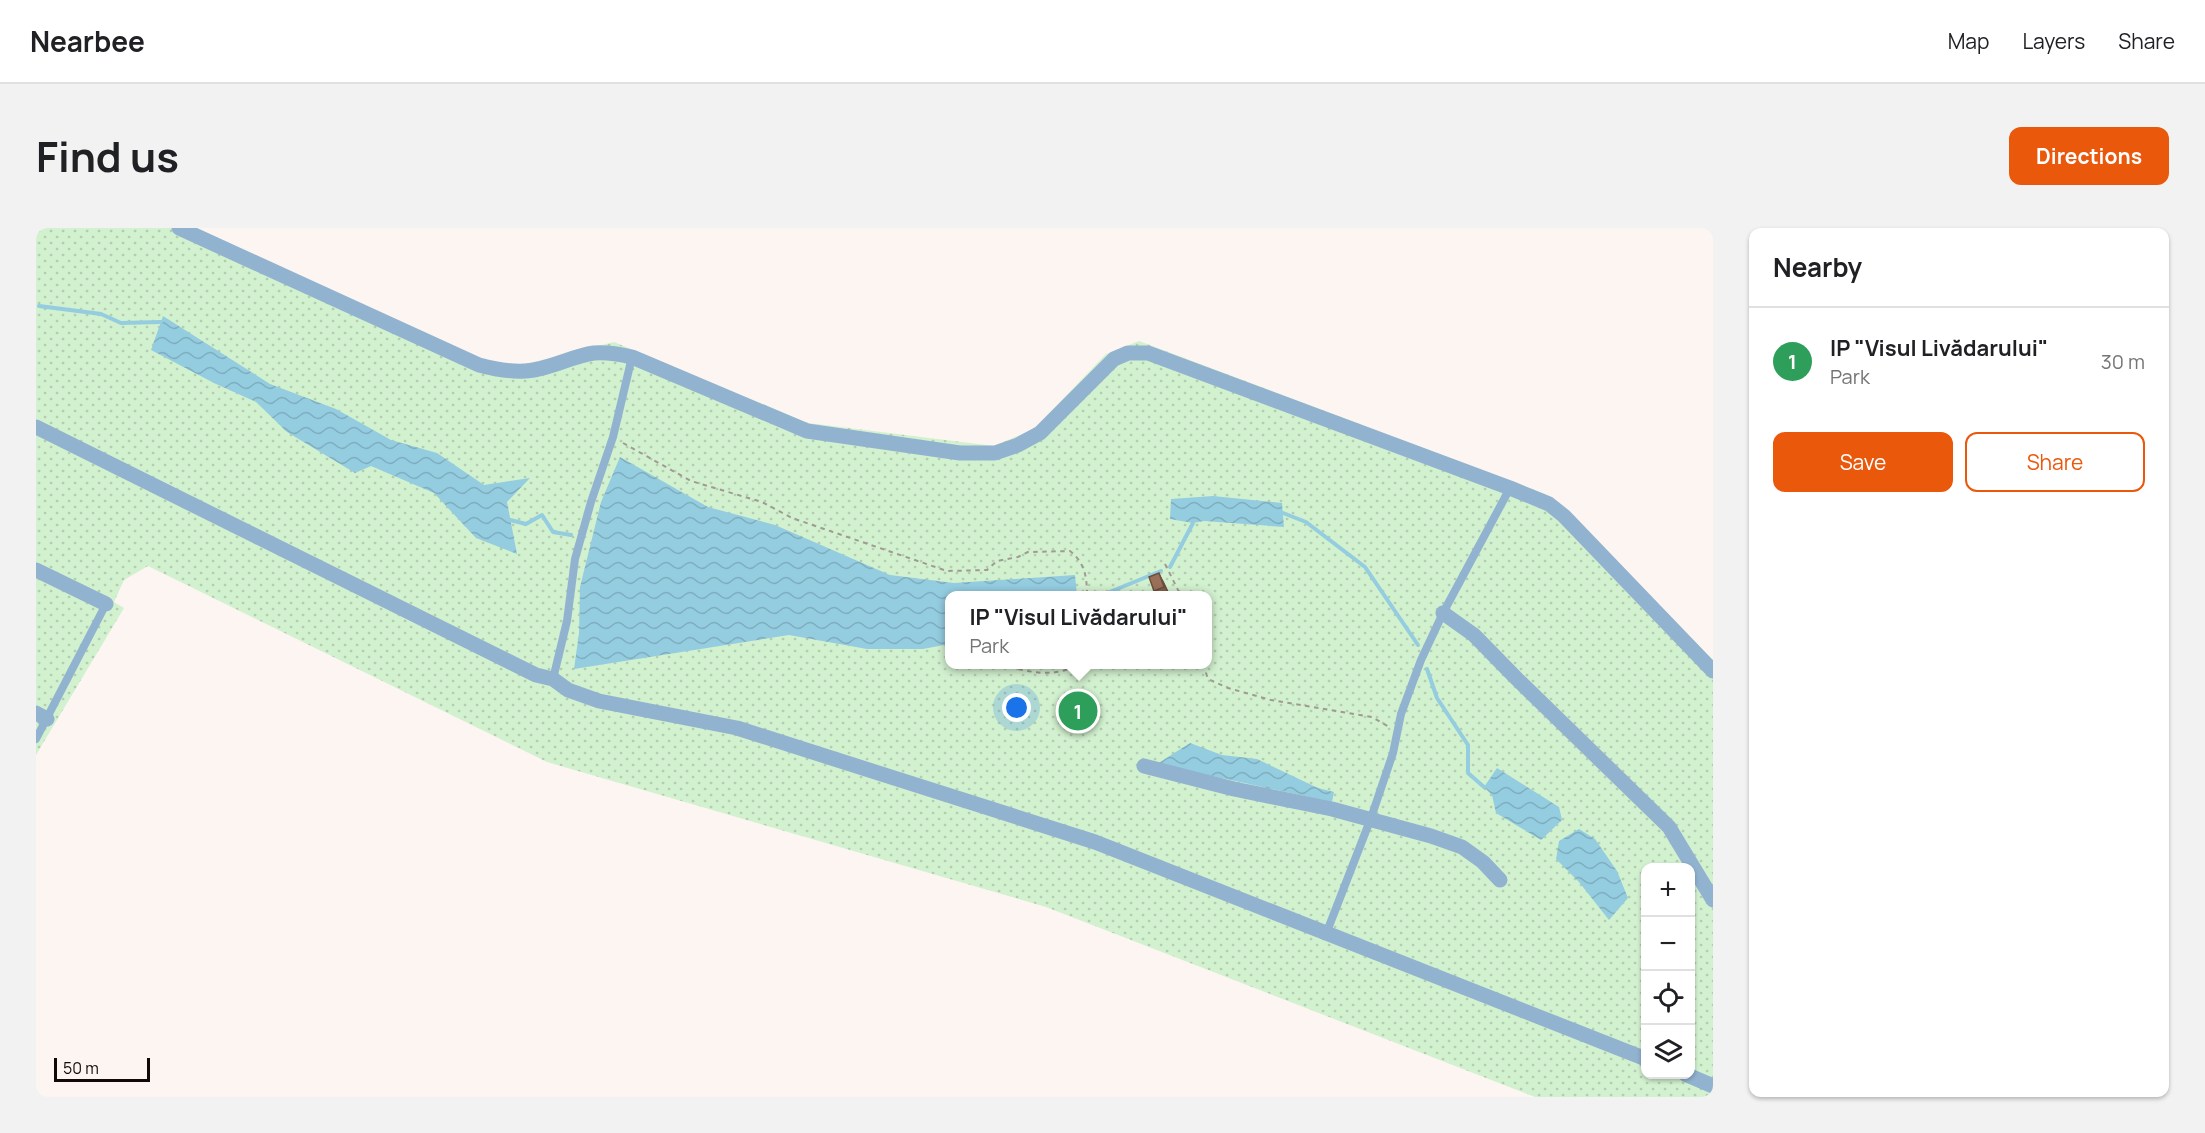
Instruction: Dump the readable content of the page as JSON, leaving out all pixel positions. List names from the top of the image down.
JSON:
{
  "scale_bar": "50 m",
  "page": {
    "header": "Nearbee",
    "nav": ["Map", "Layers", "Share"],
    "title": "Find us",
    "buttons": [
      "Directions",
      ["Save", "Share"]
    ],
    "heading": "Nearby",
    "list": [
      {
        "mark": "1",
        "name": "IP \"Visul Livădarului\"",
        "note": "Park",
        "value": "30 m"
      }
    ],
    "popup": ["IP \"Visul Livădarului\"", "Park"],
    "pins": "1",
    "map_buttons": ["+", "−"],
    "scale": "50 m"
  }
}
